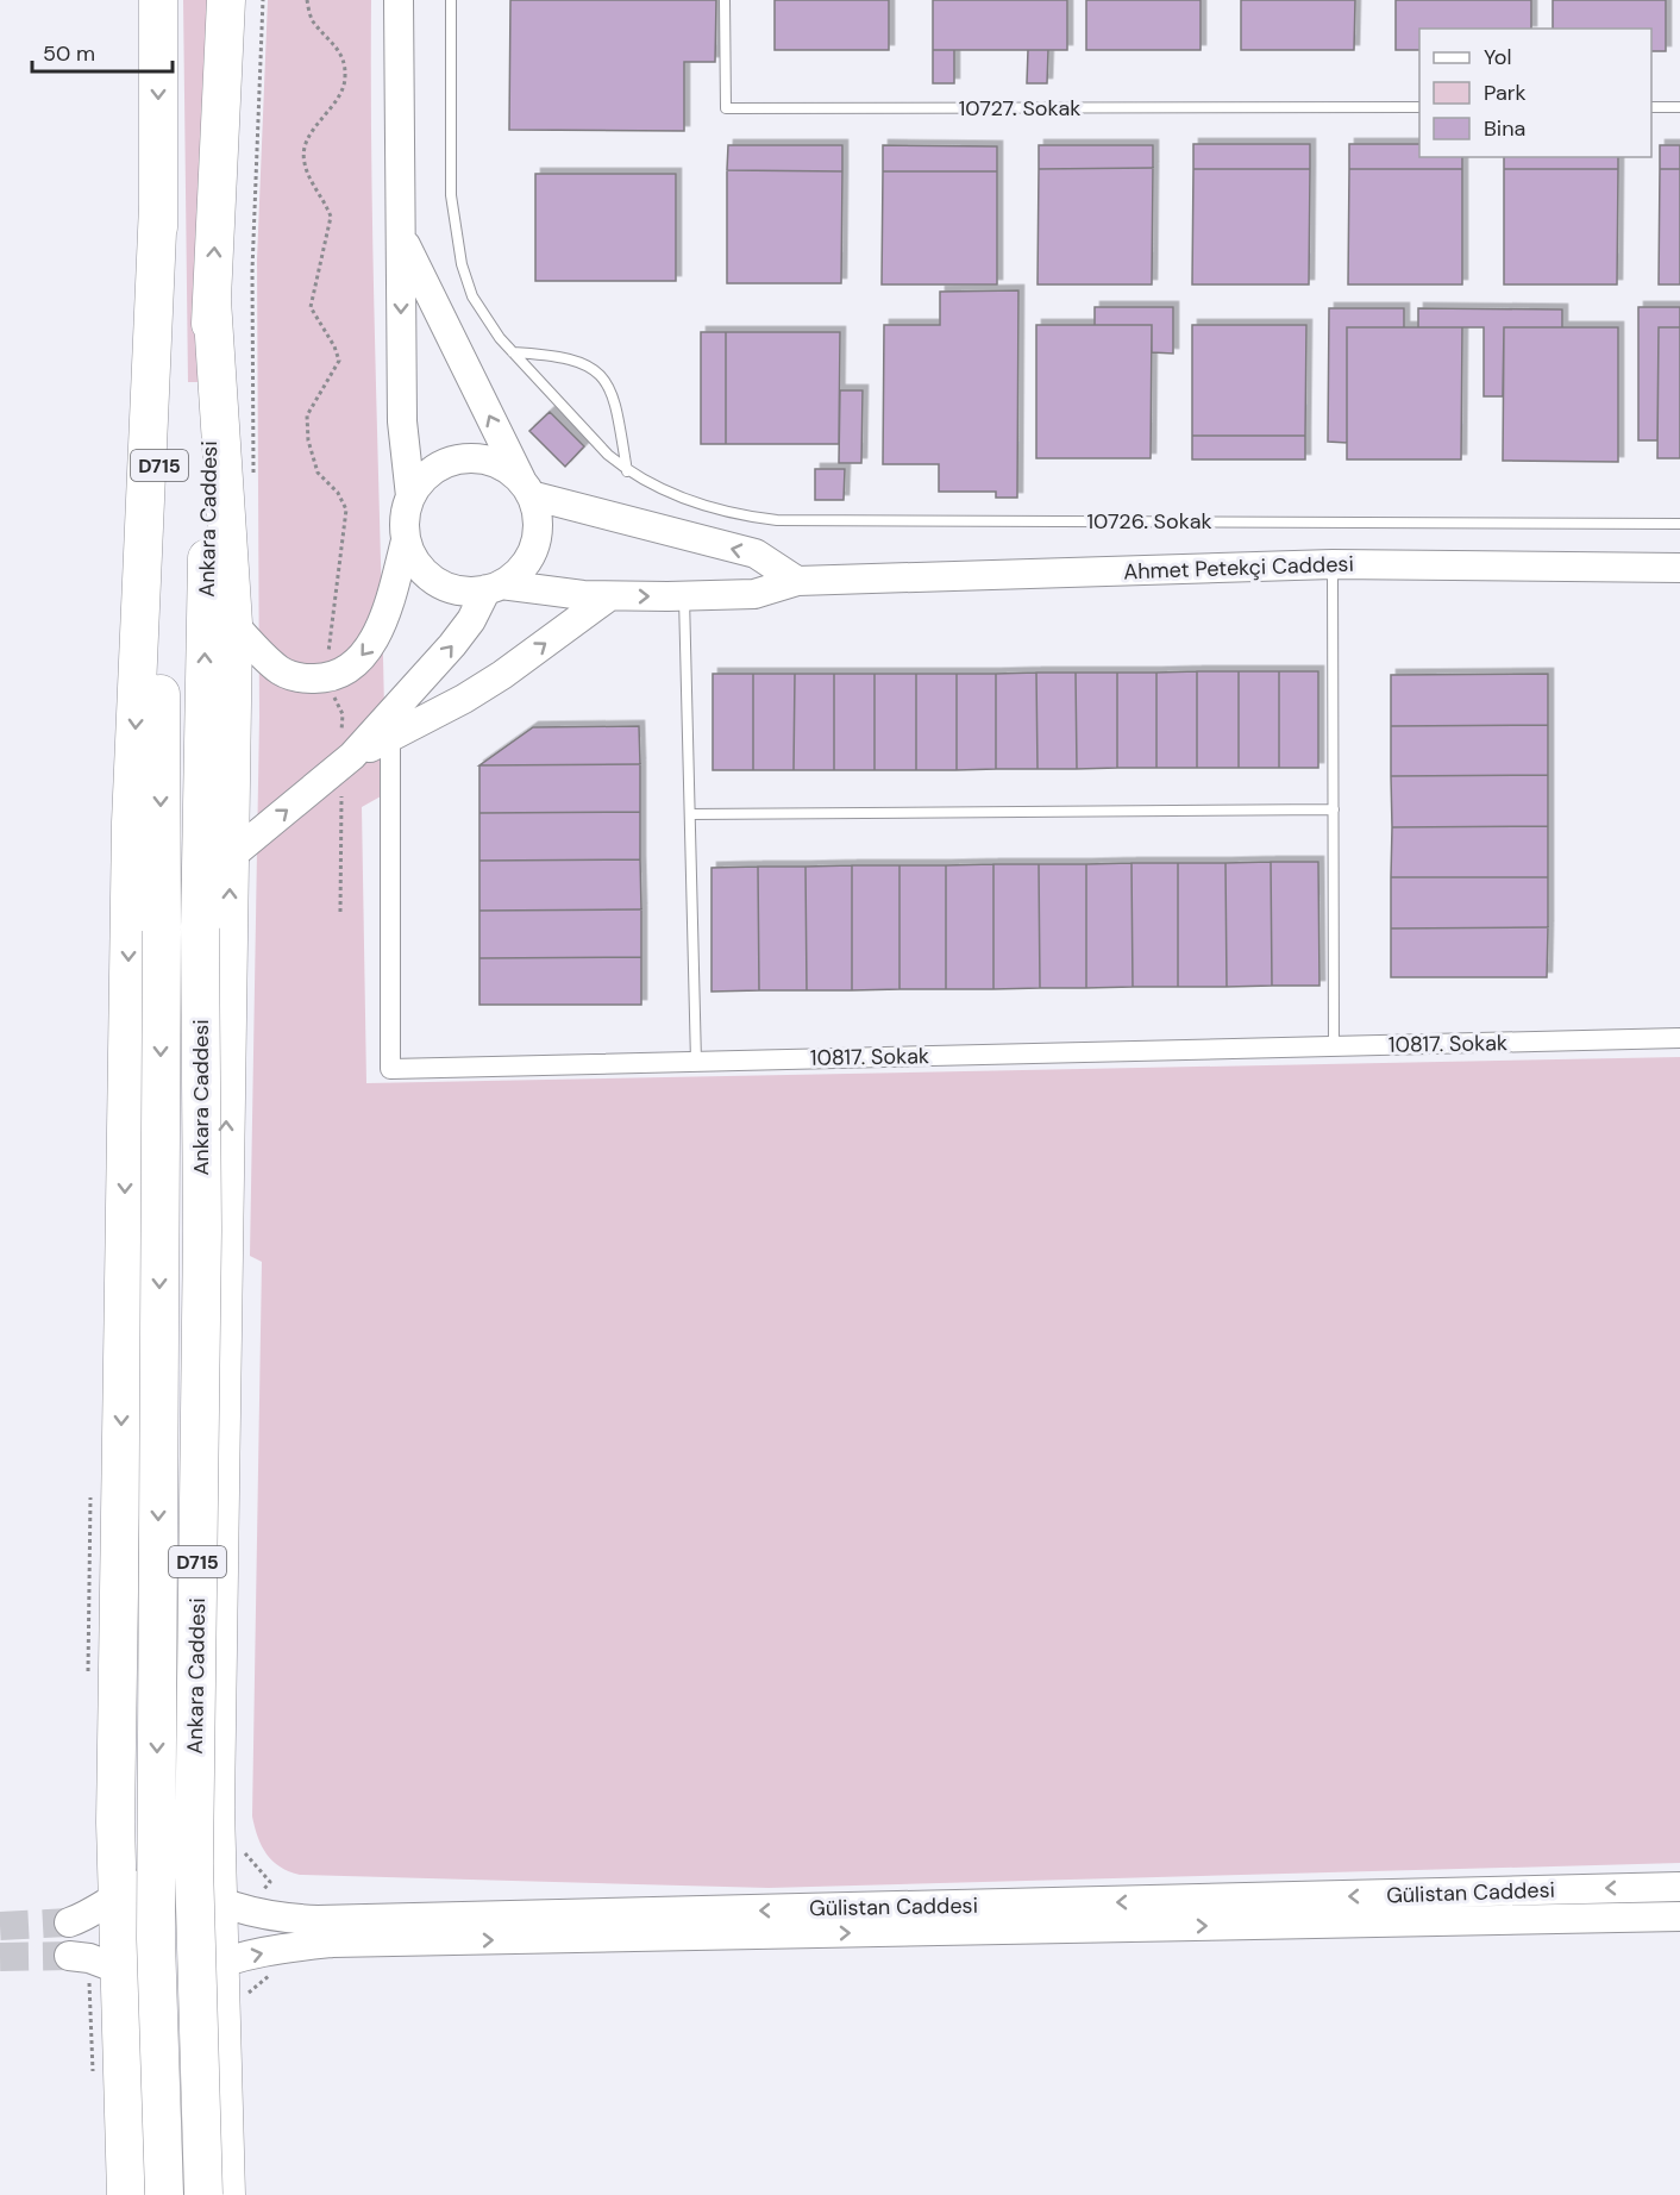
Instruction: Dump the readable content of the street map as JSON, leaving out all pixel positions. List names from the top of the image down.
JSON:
{
  "streets": {
    "highway": ["D715", "Ankara Caddesi"],
    "street": ["Ahmet Petekçi Caddesi", "10817. Sokak", "Gülistan Caddesi"],
    "lane": ["10727. Sokak", "10726. Sokak"]
  },
  "legend": ["Yol", "Park", "Bina"],
  "scale_bar": "50 m"
}
